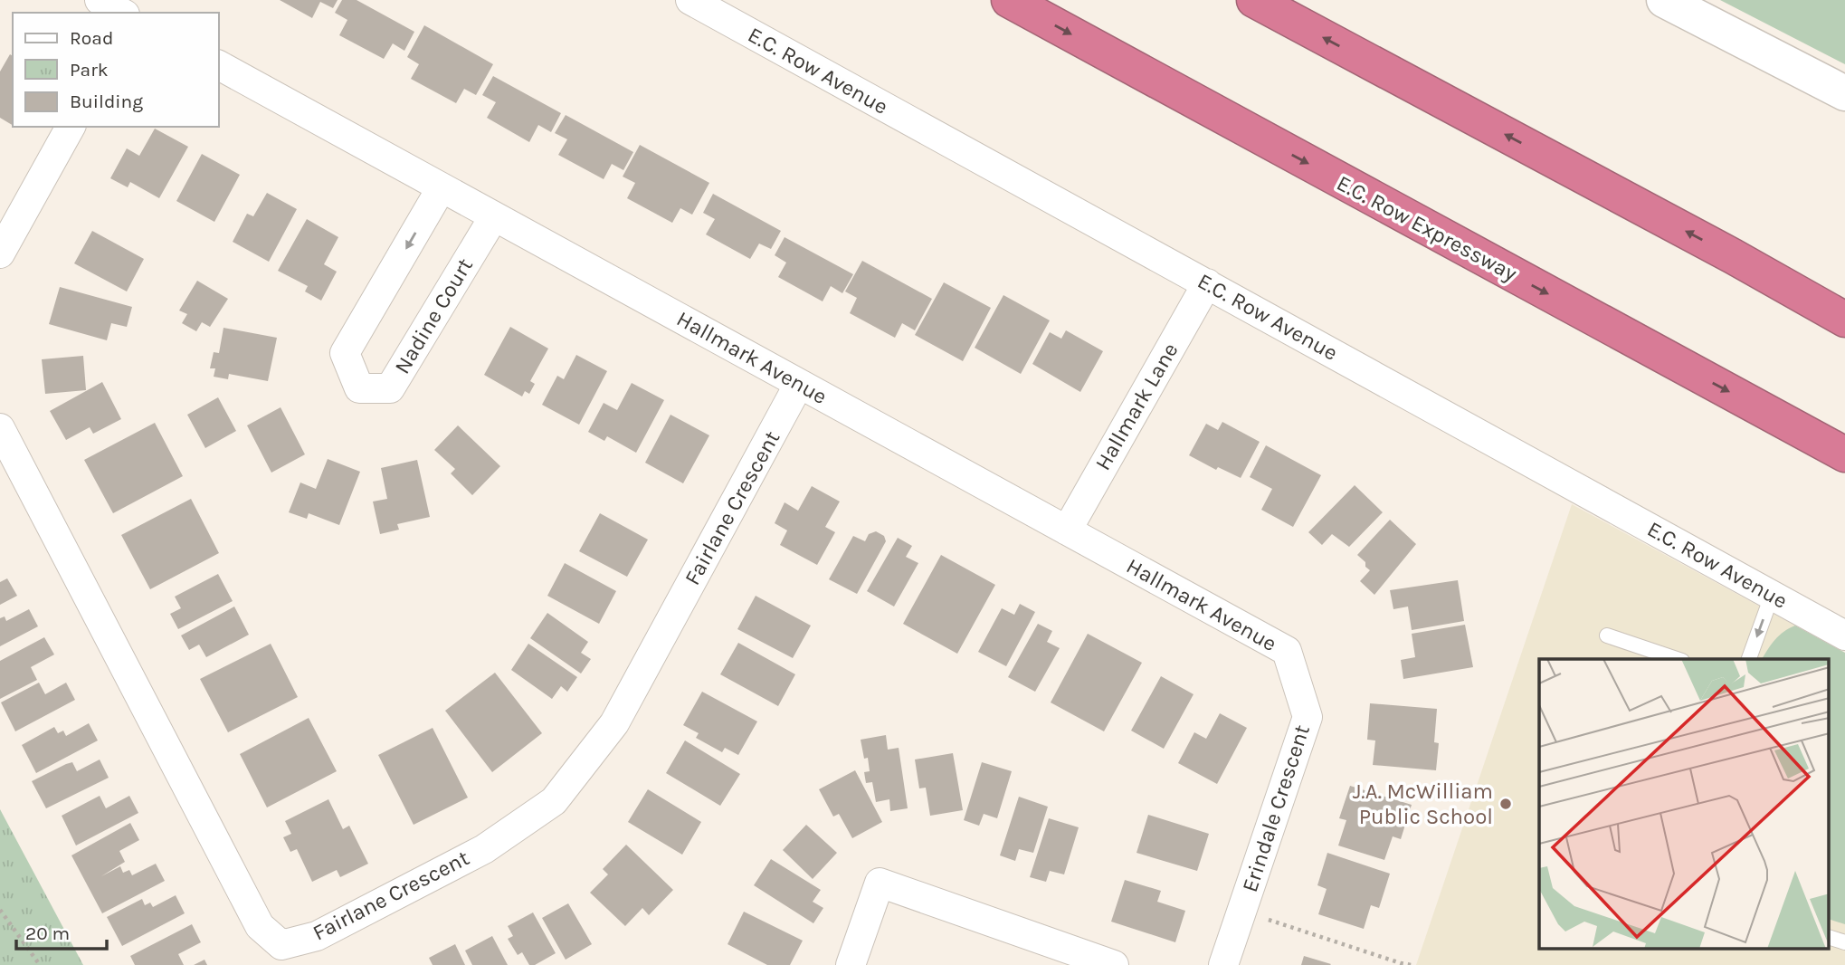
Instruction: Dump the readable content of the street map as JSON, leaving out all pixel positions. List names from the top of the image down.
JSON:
{
  "streets": {
    "highway": ["E.C. Row Expressway"],
    "street": [
      "E.C. Row Avenue",
      "Nadine Court",
      "Hallmark Avenue",
      "Hallmark Lane",
      "Fairlane Crescent",
      "Erindale Crescent"
    ]
  },
  "crossings": [
    ["E.C. Row Avenue", "Hallmark Lane"],
    ["Nadine Court", "Hallmark Avenue"],
    ["Hallmark Avenue", "Hallmark Lane"],
    ["Hallmark Avenue", "Fairlane Crescent"],
    ["Hallmark Avenue", "Erindale Crescent"]
  ],
  "places": ["J.A. McWilliam Public School"],
  "legend": ["Road", "Park", "Building"],
  "scale_bar": "20 m"
}
